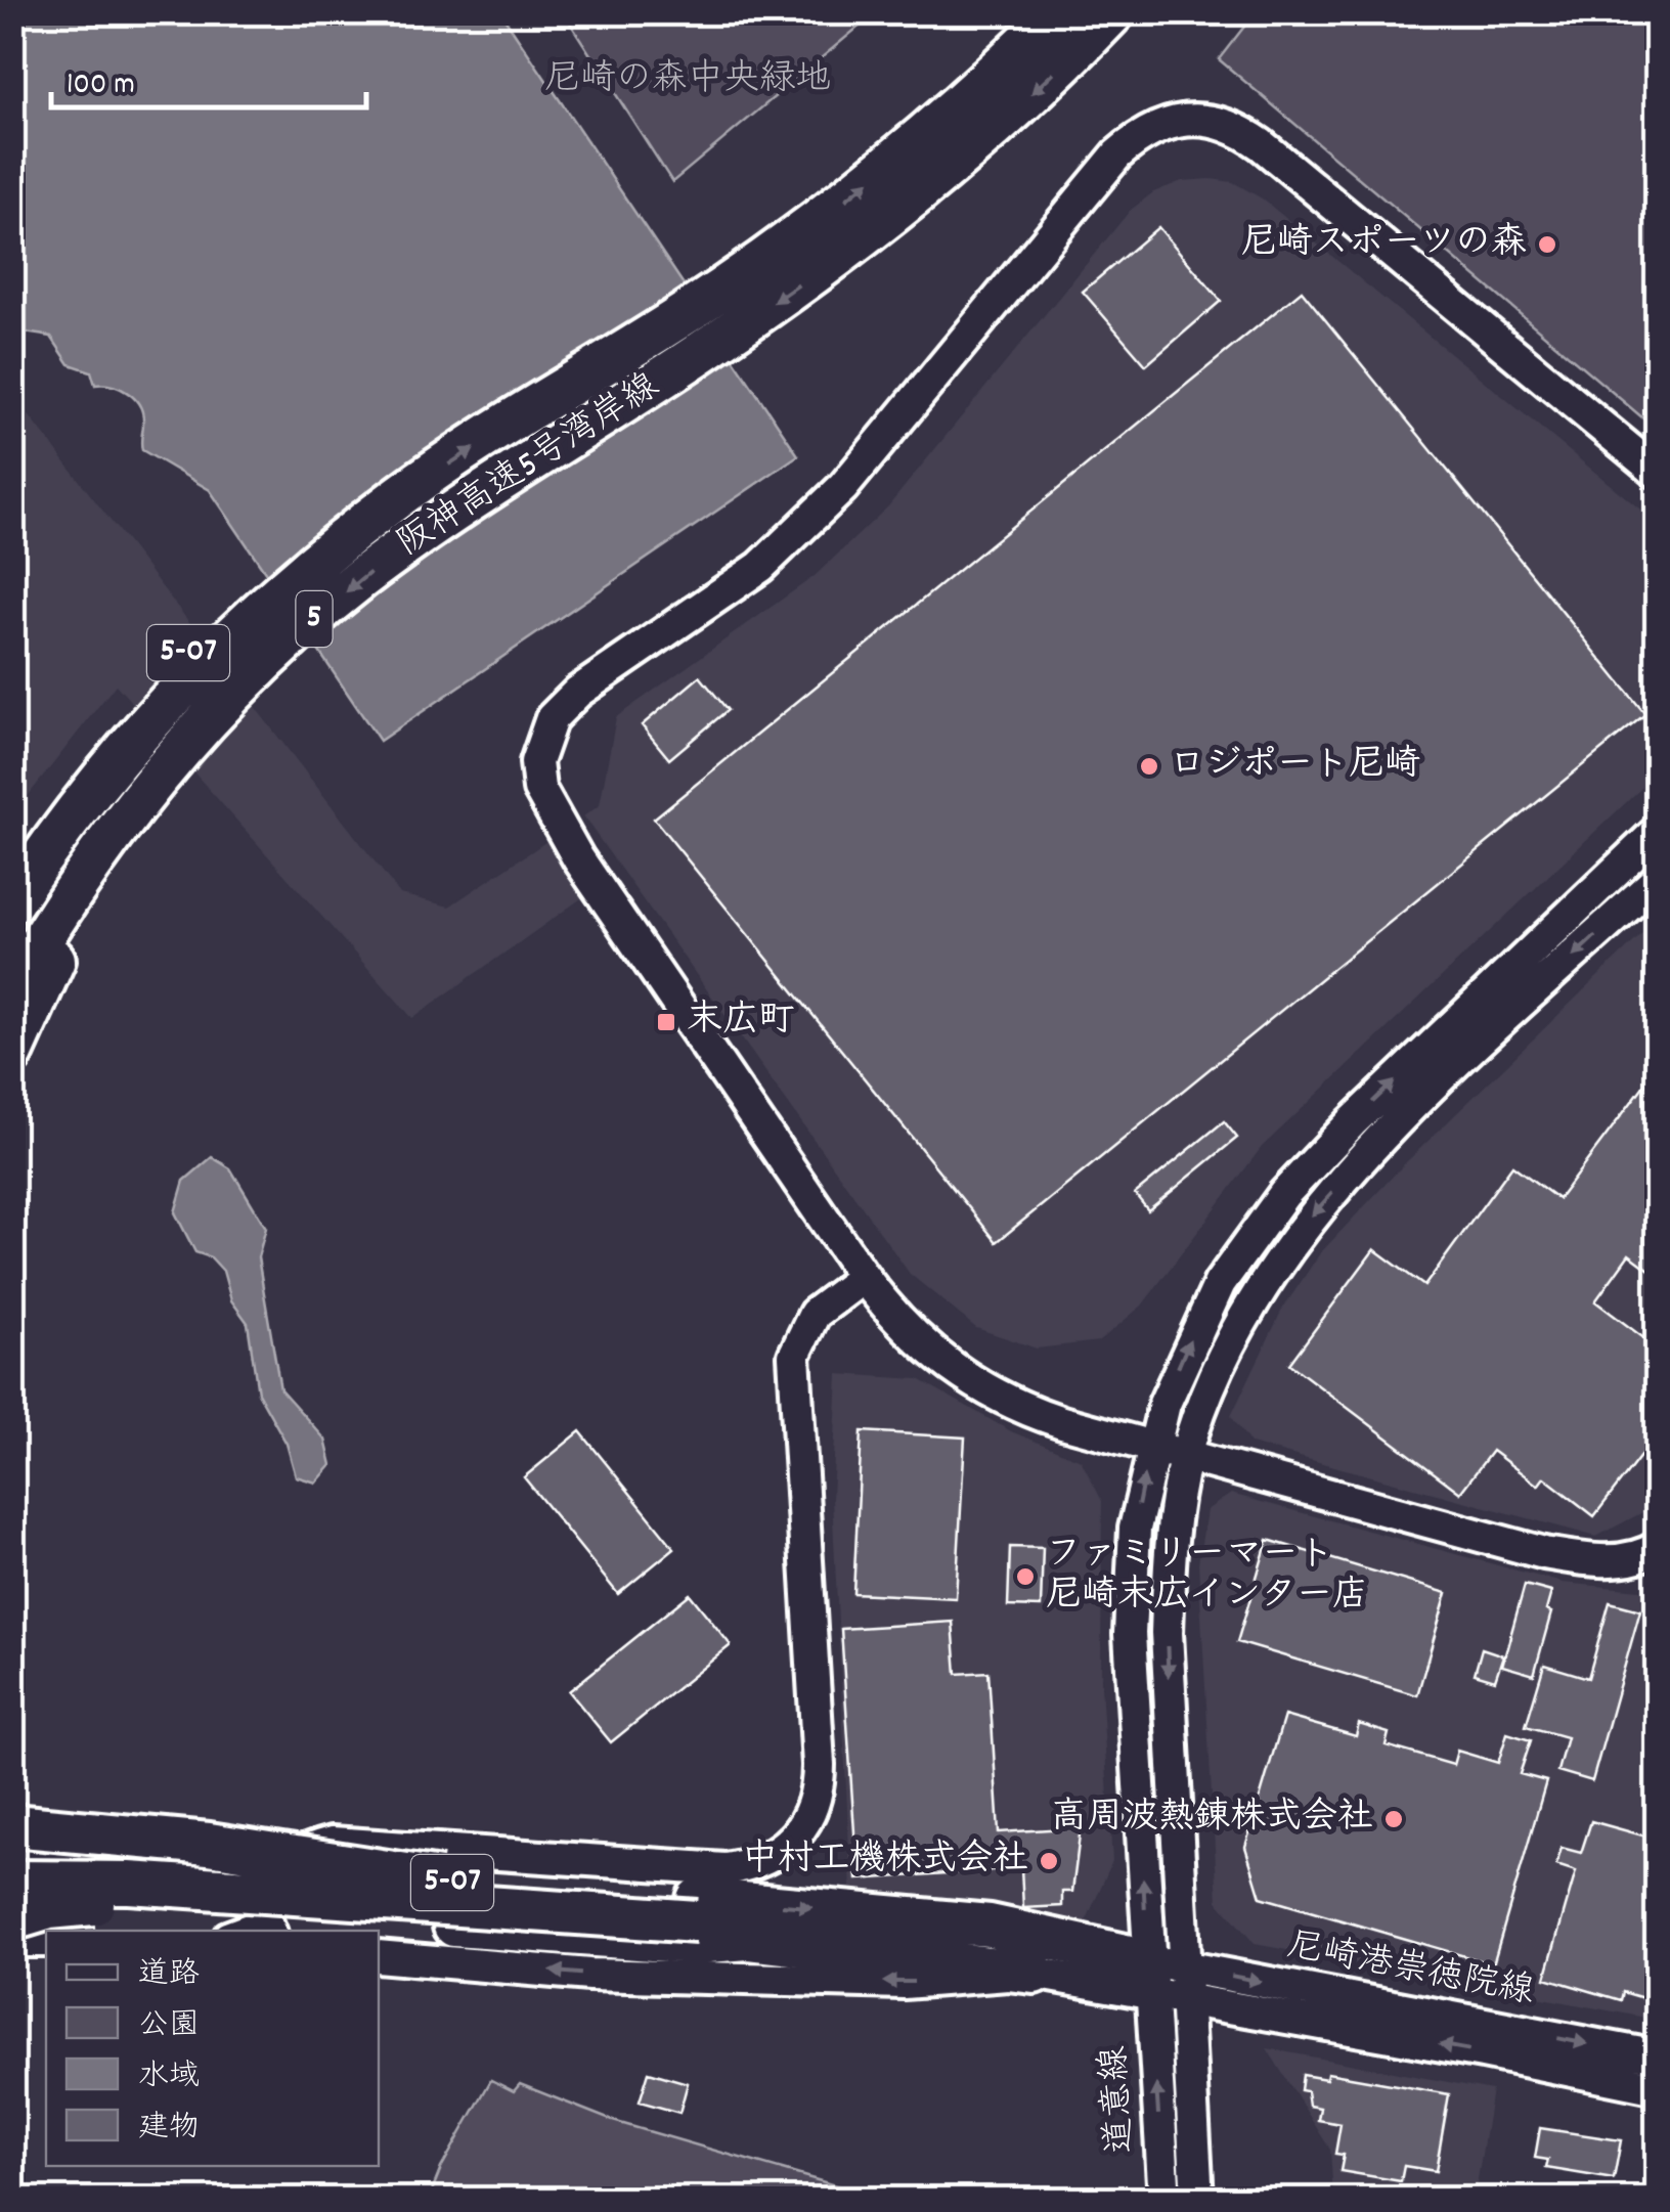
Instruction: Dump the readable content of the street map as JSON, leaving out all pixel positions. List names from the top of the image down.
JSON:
{
  "streets": {
    "highway": ["阪神高速5号湾岸線", "5", "5-07"],
    "street": ["尼崎港崇徳院線", "道意線"]
  },
  "crossings": [
    ["阪神高速5号湾岸線", "5-07"],
    ["5-07", "尼崎港崇徳院線"],
    ["5-07", "道意線"],
    ["尼崎港崇徳院線", "道意線"]
  ],
  "parks": ["尼崎の森中央緑地"],
  "places": {
    "other": [
      "尼崎スポーツの森",
      "ロジポート尼崎",
      "ファミリーマート 尼崎末広インター店",
      "高周波熱錬株式会社",
      "中村工機株式会社"
    ],
    "transit": ["末広町"]
  },
  "legend": [
    "道路",
    "公園",
    "水域",
    "建物"
  ],
  "scale_bar": "100 m"
}
